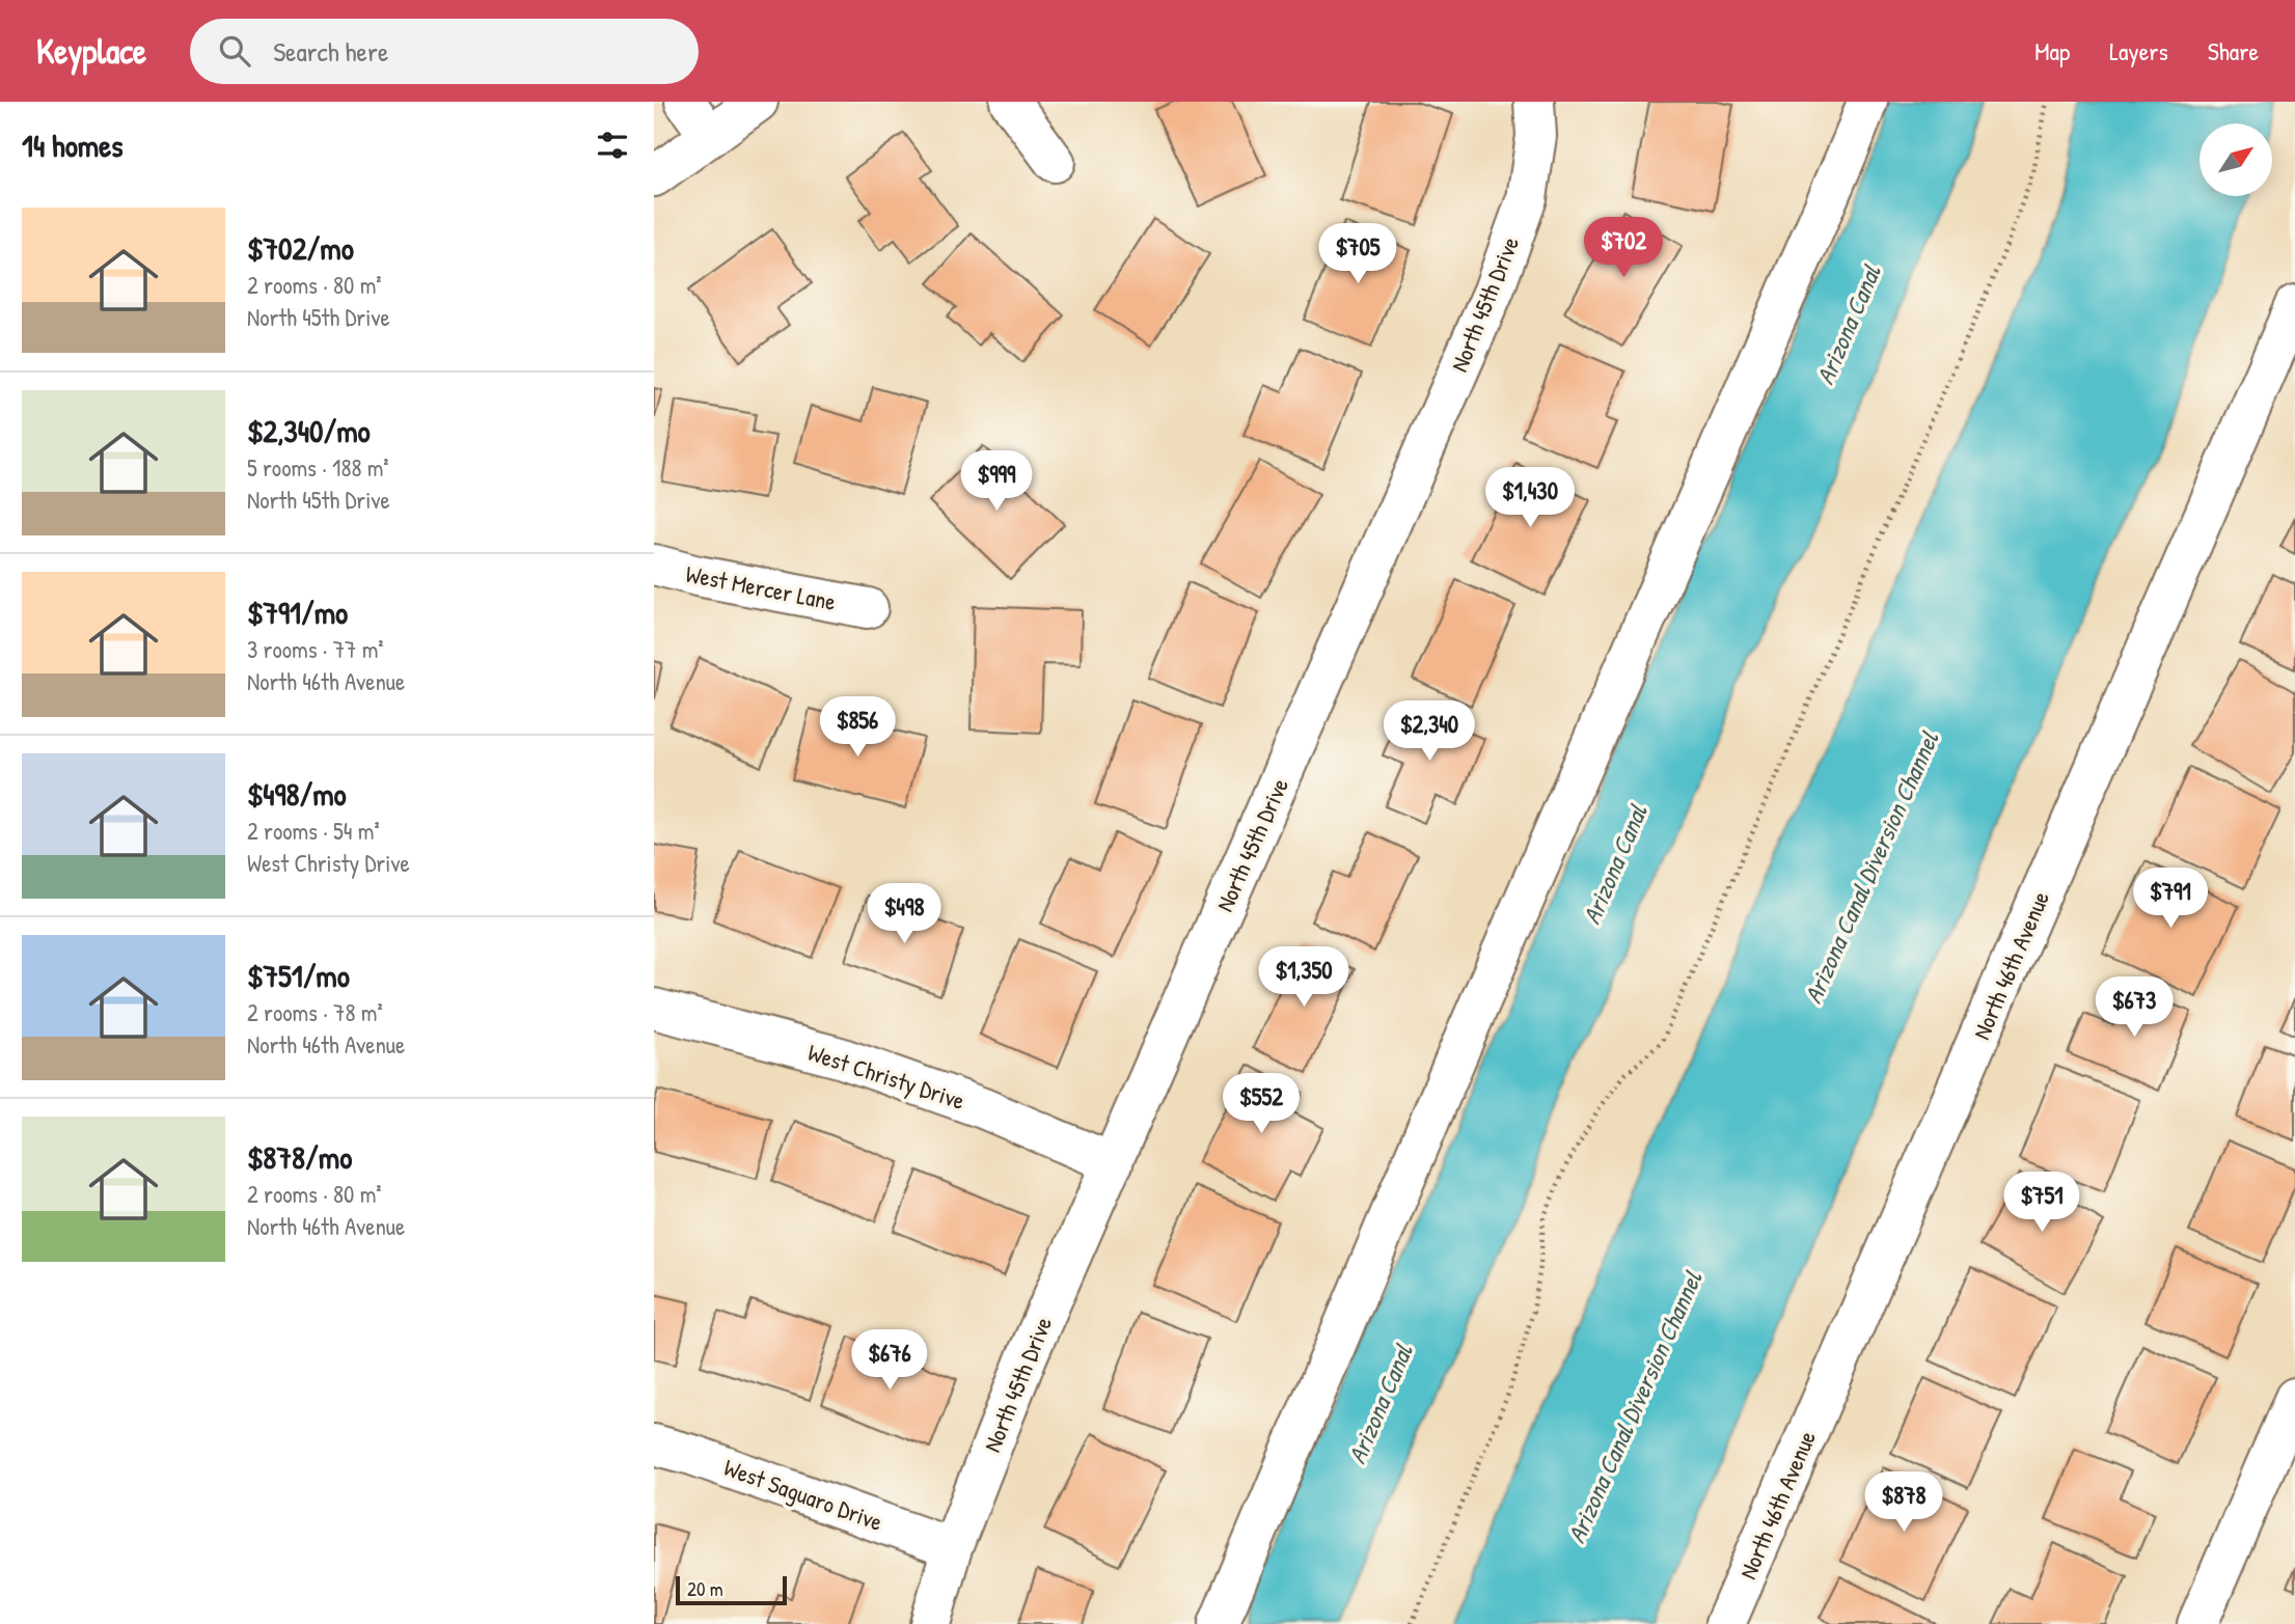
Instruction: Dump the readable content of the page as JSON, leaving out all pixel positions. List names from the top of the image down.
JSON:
{
  "streets": {
    "street": [
      "North 45th Drive",
      "West Mercer Lane",
      "North 46th Avenue",
      "West Christy Drive",
      "West Saguaro Drive"
    ]
  },
  "crossings": [
    ["North 45th Drive", "West Christy Drive"],
    ["North 45th Drive", "West Saguaro Drive"]
  ],
  "water": ["Arizona Canal", "Arizona Canal Diversion Channel"],
  "scale_bar": "20 m",
  "north": "top right",
  "page": {
    "header": "Keyplace",
    "search": "Search here",
    "nav": ["Map", "Layers", "Share"],
    "heading": "14 homes",
    "list": [
      {
        "name": "$702/mo",
        "note": "2 rooms · 80 m² · North 45th Drive"
      },
      {
        "name": "$2,340/mo",
        "note": "5 rooms · 188 m² · North 45th Drive"
      },
      {
        "name": "$791/mo",
        "note": "3 rooms · 77 m² · North 46th Avenue"
      },
      {
        "name": "$498/mo",
        "note": "2 rooms · 54 m² · West Christy Drive"
      },
      {
        "name": "$751/mo",
        "note": "2 rooms · 78 m² · North 46th Avenue"
      },
      {
        "name": "$878/mo",
        "note": "2 rooms · 80 m² · North 46th Avenue"
      }
    ],
    "price": [
      "$702",
      "$705",
      "$999",
      "$1,430",
      "$856",
      "$2,340",
      "$791",
      "$498",
      "$1,350",
      "$673",
      "$552",
      "$751",
      "$676",
      "$878"
    ],
    "scale": "20 m"
  }
}
